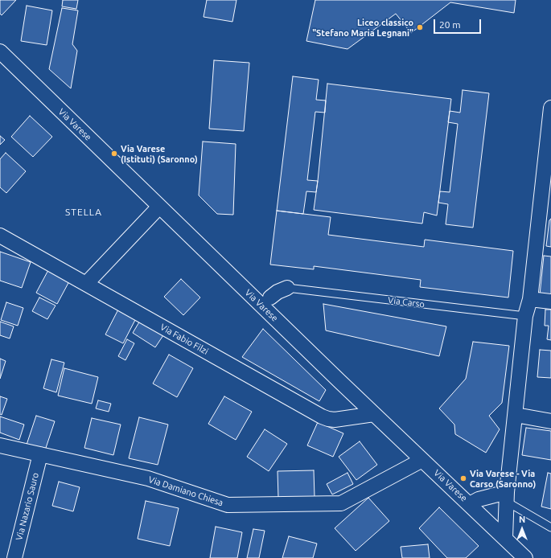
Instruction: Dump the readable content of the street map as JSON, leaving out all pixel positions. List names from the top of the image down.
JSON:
{
  "streets": {
    "street": [
      "Via Varese",
      "Via Fabio Filzi",
      "Via Damiano Chiesa",
      "Via Nazario Sauro"
    ],
    "lane": ["Via Carso"]
  },
  "crossings": [
    ["Via Varese", "Via Fabio Filzi"],
    ["Via Varese", "Via Damiano Chiesa"],
    ["Via Damiano Chiesa", "Via Nazario Sauro"]
  ],
  "districts": ["STELLA"],
  "places": ["Liceo classico \"Stefano Maria Legnani\"", "Via Varese (Istituti) (Saronno)", "Via Varese - Via Carso (Saronno)"],
  "scale_bar": "20 m",
  "north": "top"
}
